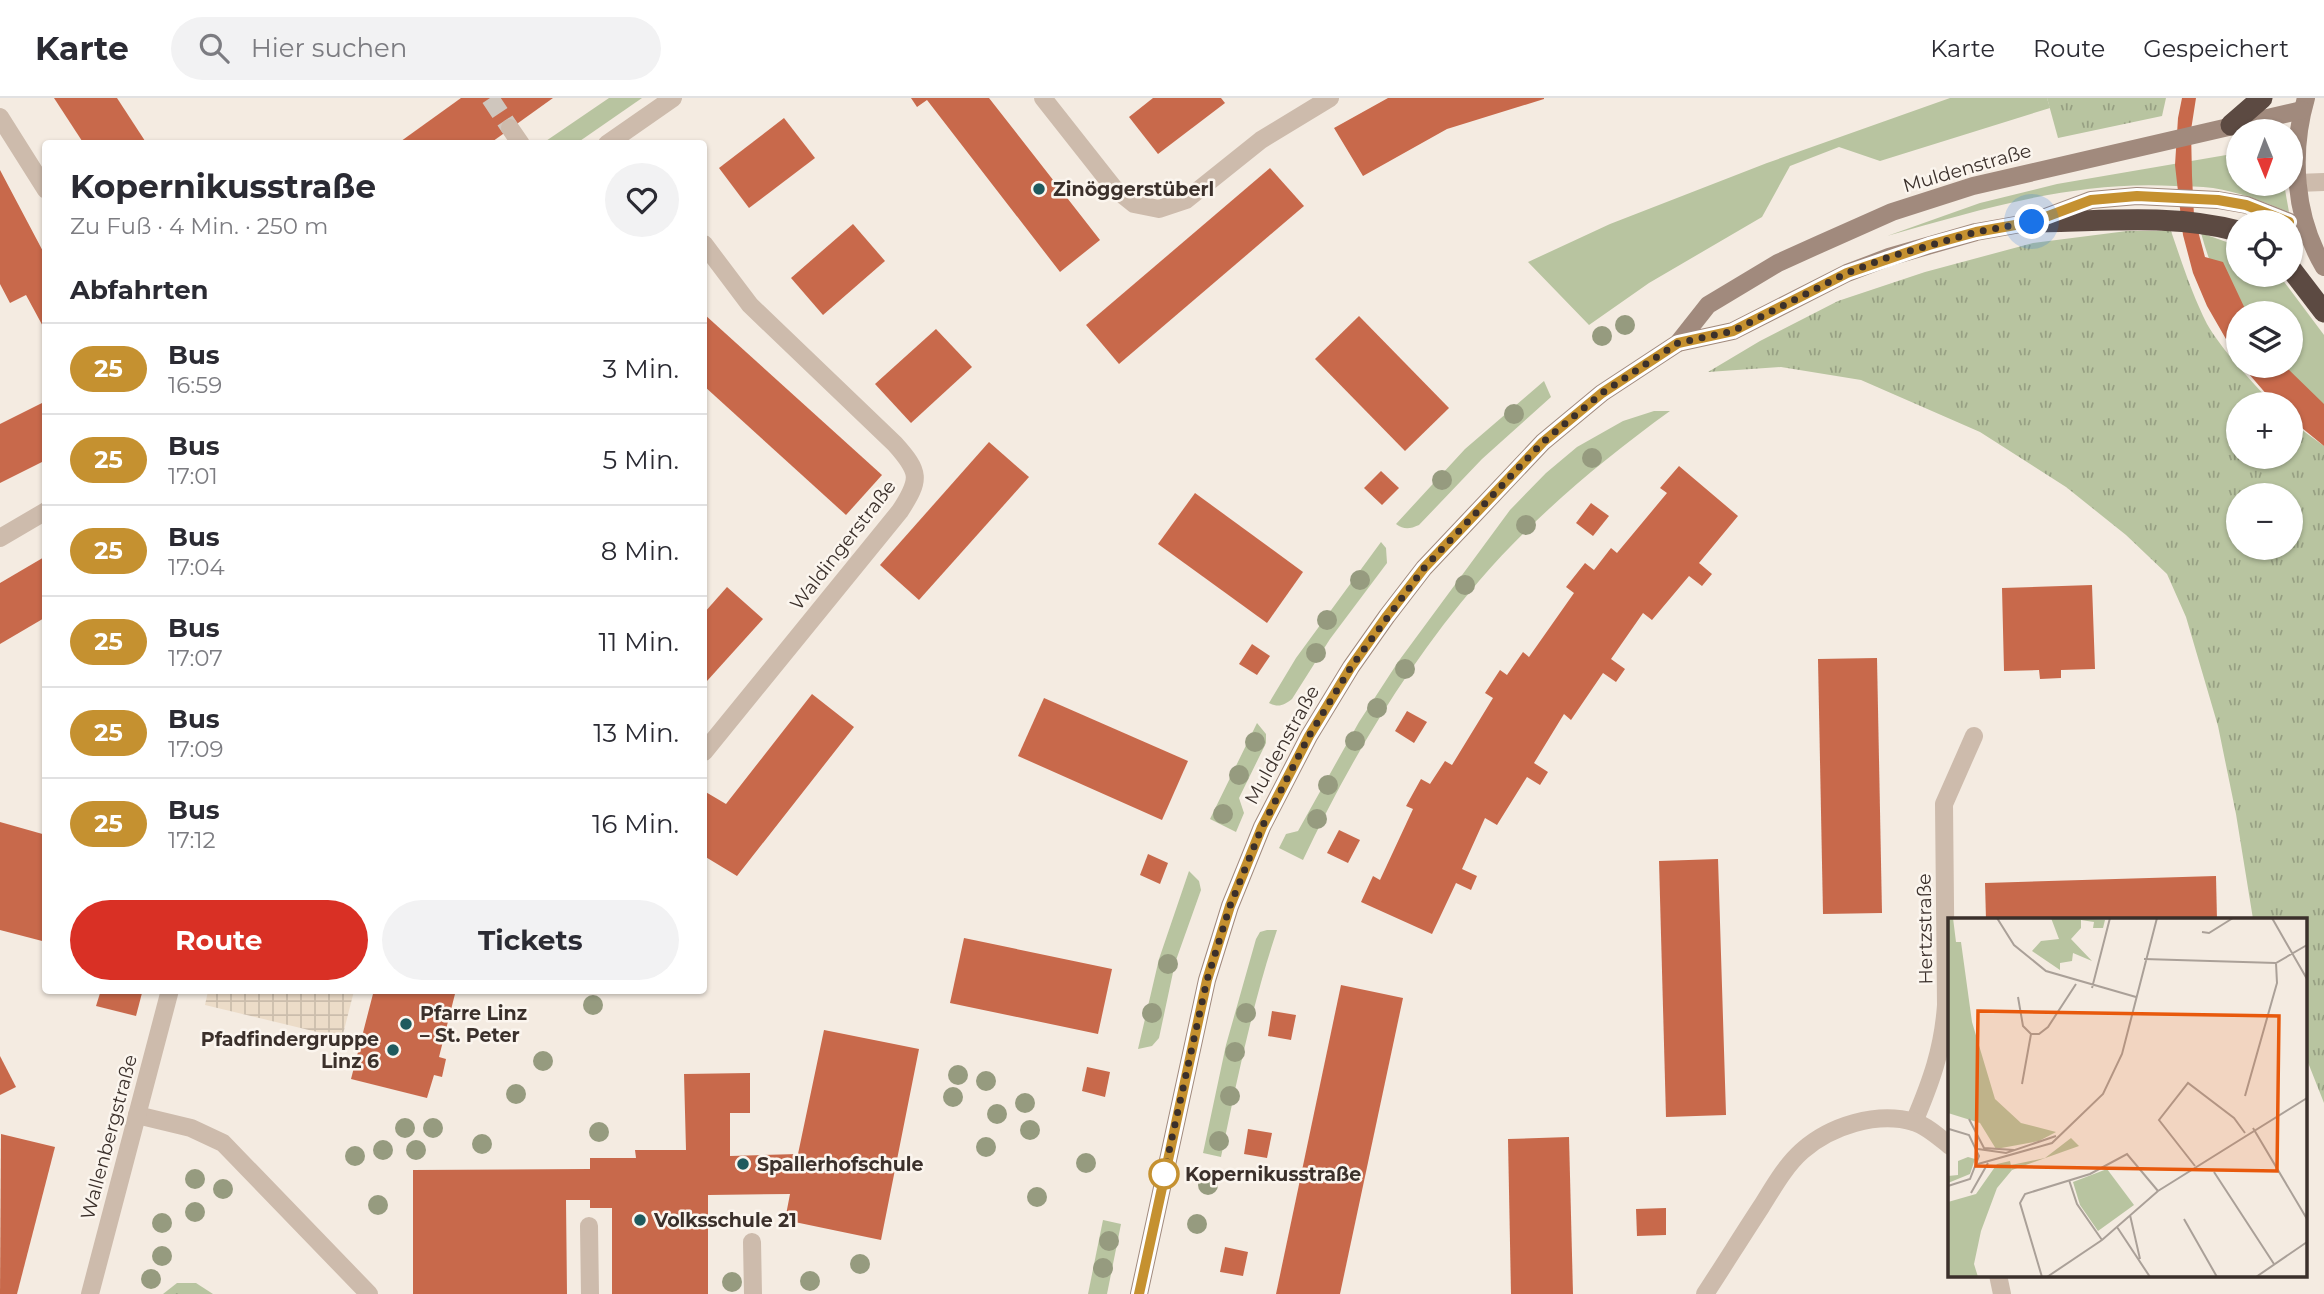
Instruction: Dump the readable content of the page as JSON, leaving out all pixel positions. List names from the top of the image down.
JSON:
{
  "streets": {
    "main road": ["Muldenstraße"],
    "street": ["Waldingerstraße", "Hertzstraße", "Wallenbergstraße"]
  },
  "places": [
    "Zinöggerstüberl",
    "Pfarre Linz – St. Peter",
    "Pfadfindergruppe Linz 6",
    "Spallerhofschule",
    "Kopernikusstraße",
    "Volksschule 21"
  ],
  "lines": ["bus line 25"],
  "north": "bottom",
  "page": {
    "header": "Karte",
    "search": "Hier suchen",
    "nav": ["Karte", "Route", "Gespeichert"],
    "map_buttons": ["+", "−"],
    "heading": [
      ["Kopernikusstraße", "Zu Fuß · 4 Min. · 250 m"],
      "Abfahrten"
    ],
    "list": [
      {
        "mark": "25",
        "name": "Bus",
        "note": "16:59",
        "value": "3 Min."
      },
      {
        "mark": "25",
        "name": "Bus",
        "note": "17:01",
        "value": "5 Min."
      },
      {
        "mark": "25",
        "name": "Bus",
        "note": "17:04",
        "value": "8 Min."
      },
      {
        "mark": "25",
        "name": "Bus",
        "note": "17:07",
        "value": "11 Min."
      },
      {
        "mark": "25",
        "name": "Bus",
        "note": "17:09",
        "value": "13 Min."
      },
      {
        "mark": "25",
        "name": "Bus",
        "note": "17:12",
        "value": "16 Min."
      }
    ],
    "buttons": ["Route", "Tickets"]
  }
}
